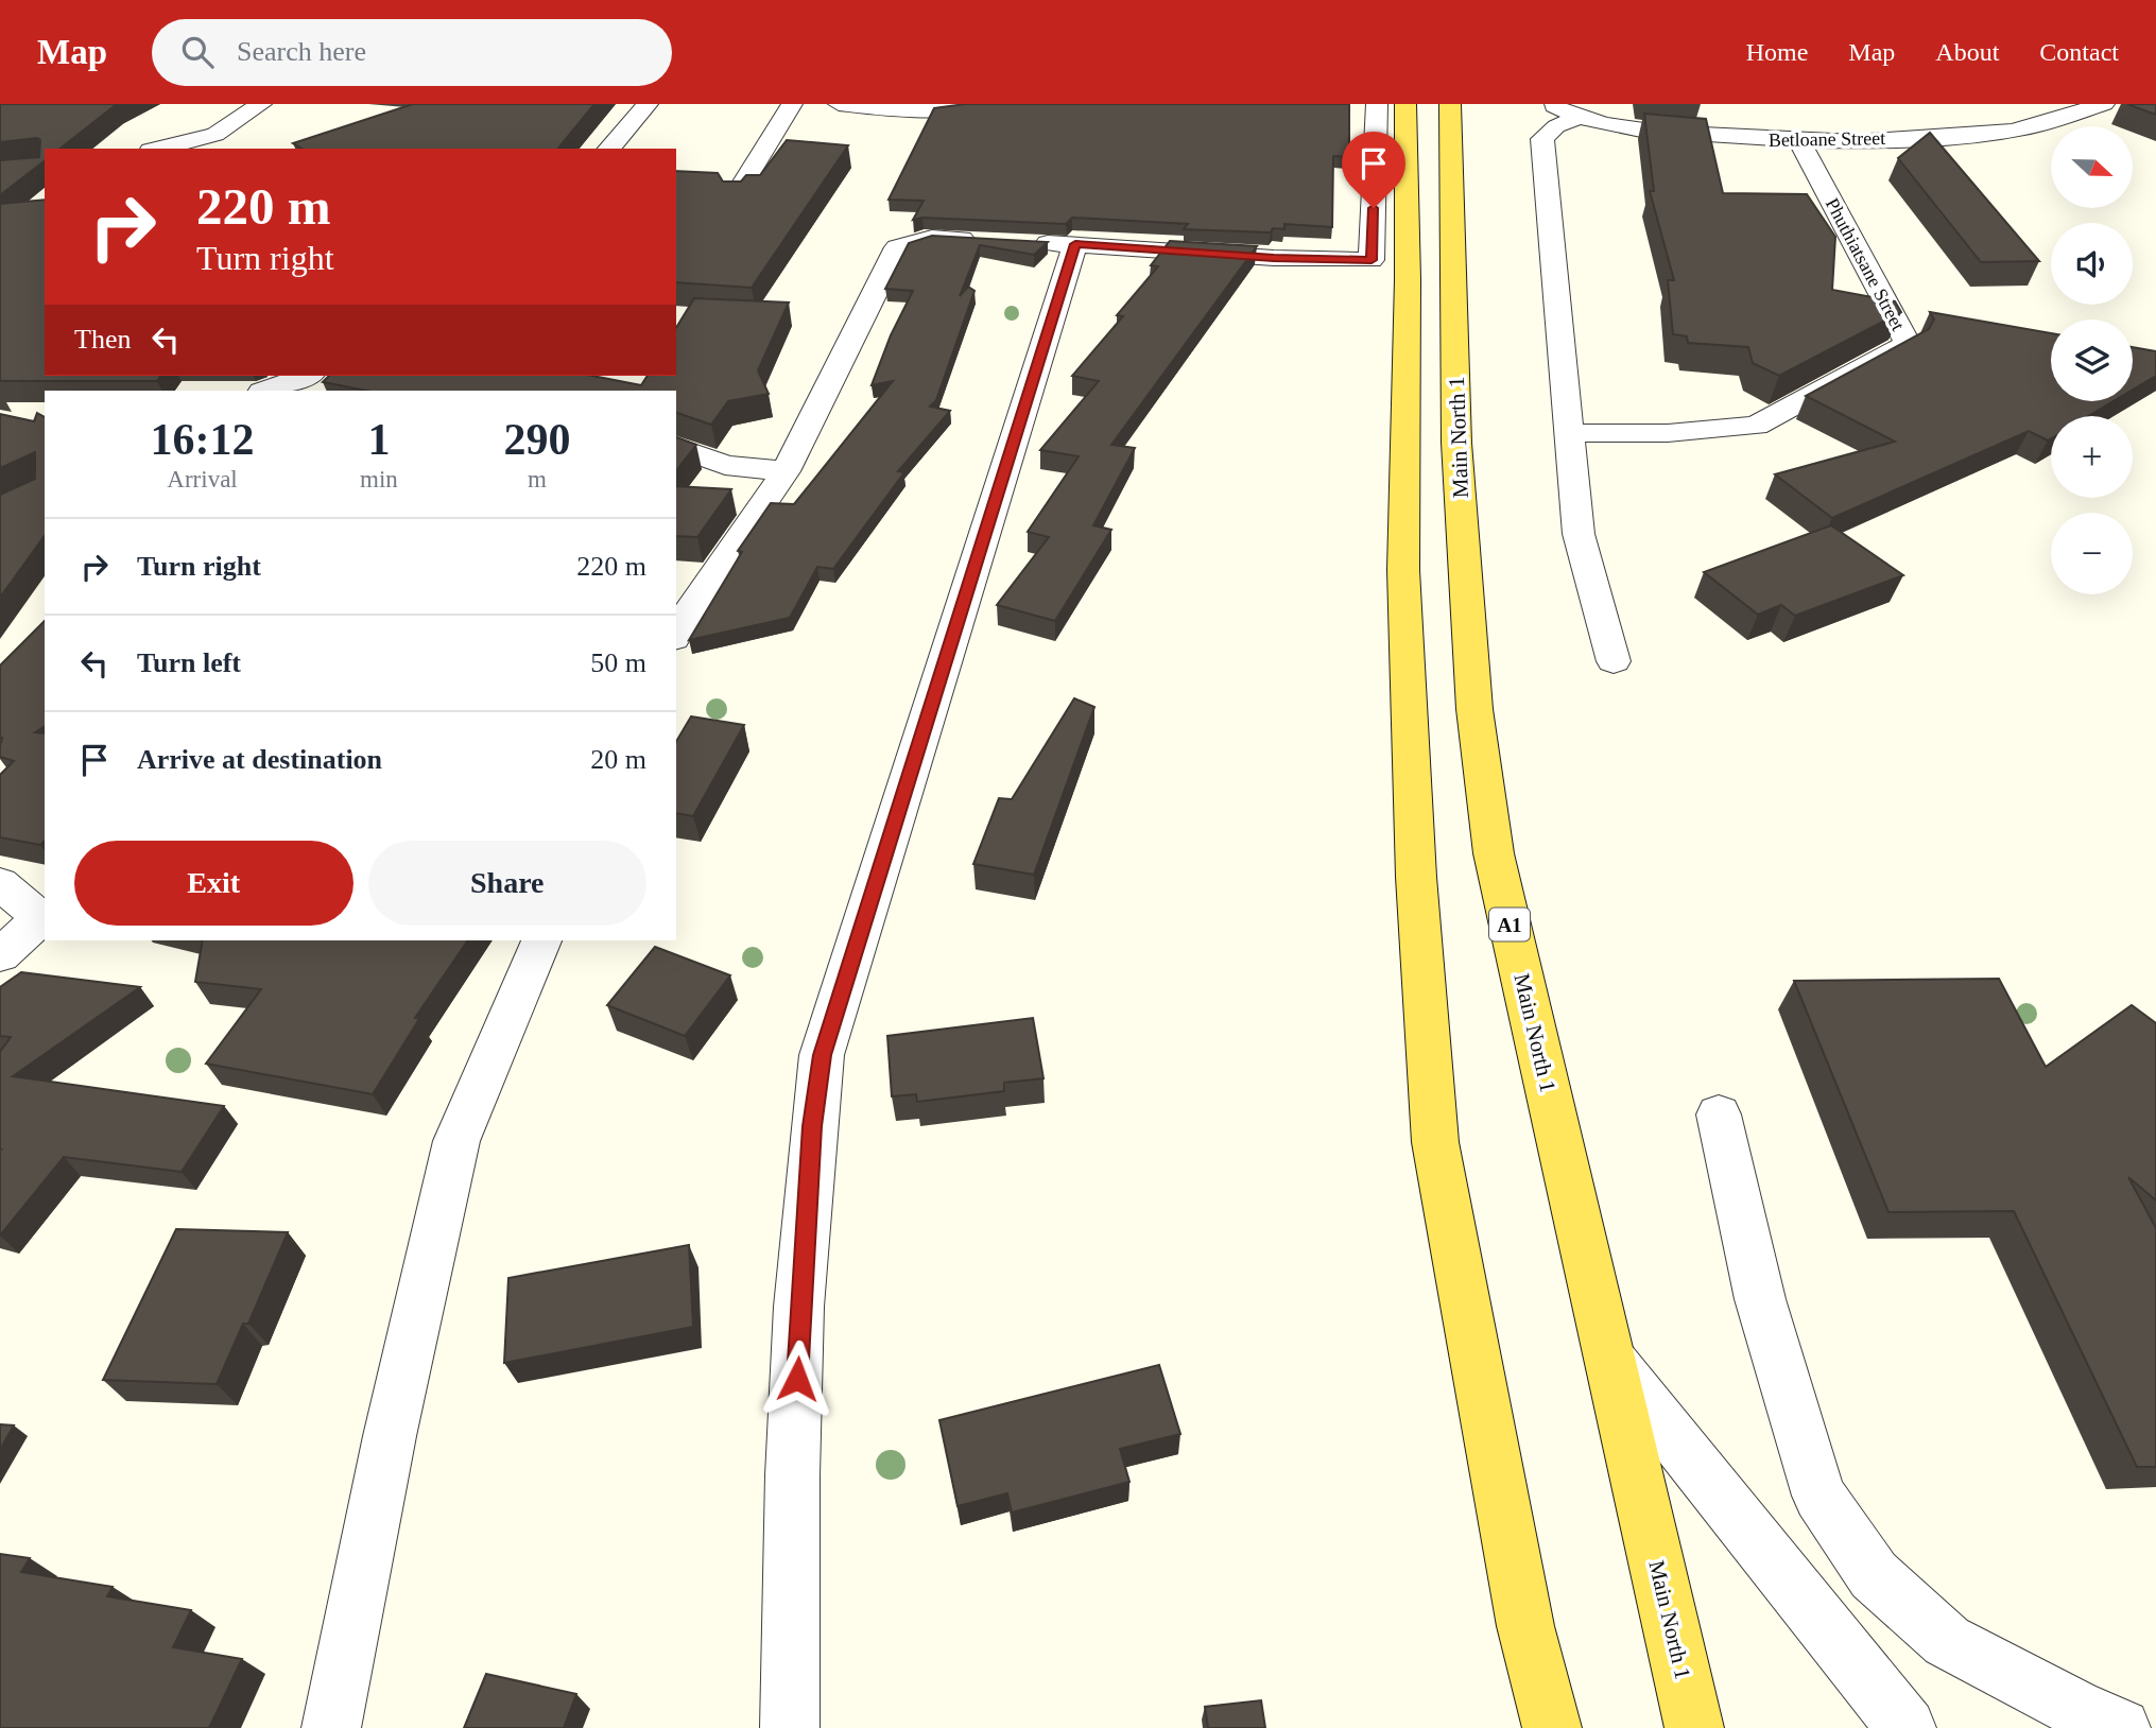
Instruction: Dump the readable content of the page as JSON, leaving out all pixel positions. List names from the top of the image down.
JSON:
{
  "streets": {
    "main road": ["Main North 1", "A1"],
    "street": ["Betloane Street", "Phuthiatsane Street"]
  },
  "crossings": [
    ["Betloane Street", "Phuthiatsane Street"]
  ],
  "north": "right",
  "page": {
    "header": "Map",
    "search": "Search here",
    "nav": [
      "Home",
      "Map",
      "About",
      "Contact"
    ],
    "map_buttons": ["+", "−"],
    "turn": ["220 m", "Turn right"],
    "then": "Then",
    "eta": [
      "16:12",
      "Arrival",
      "1",
      "min",
      "290",
      "m"
    ],
    "list": [
      {
        "name": "Turn right",
        "value": "220 m"
      },
      {
        "name": "Turn left",
        "value": "50 m"
      },
      {
        "name": "Arrive at destination",
        "value": "20 m"
      }
    ],
    "buttons": ["Exit", "Share"]
  }
}
